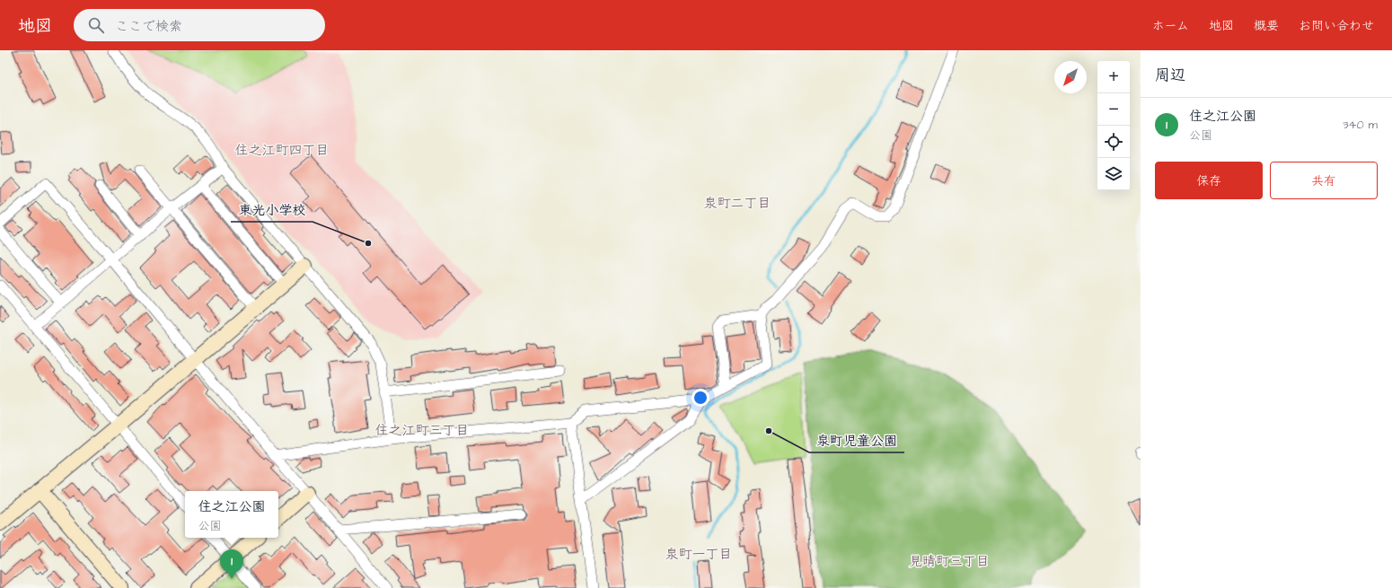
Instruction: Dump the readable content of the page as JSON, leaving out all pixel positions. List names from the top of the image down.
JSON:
{
  "districts": [
    "住之江町四丁目",
    "泉町二丁目",
    "住之江町三丁目",
    "泉町一丁目",
    "見晴町三丁目"
  ],
  "places": ["東光小学校", "泉町児童公園"],
  "north": "bottom left",
  "page": {
    "header": "地図",
    "search": "ここで検索",
    "nav": [
      "ホーム",
      "地図",
      "概要",
      "お問い合わせ"
    ],
    "heading": "周辺",
    "map_buttons": ["+", "−"],
    "list": [
      {
        "mark": "1",
        "name": "住之江公園",
        "note": "公園",
        "value": "340 m"
      }
    ],
    "buttons": ["保存", "共有"],
    "popup": ["住之江公園", "公園"],
    "pins": "1"
  }
}
